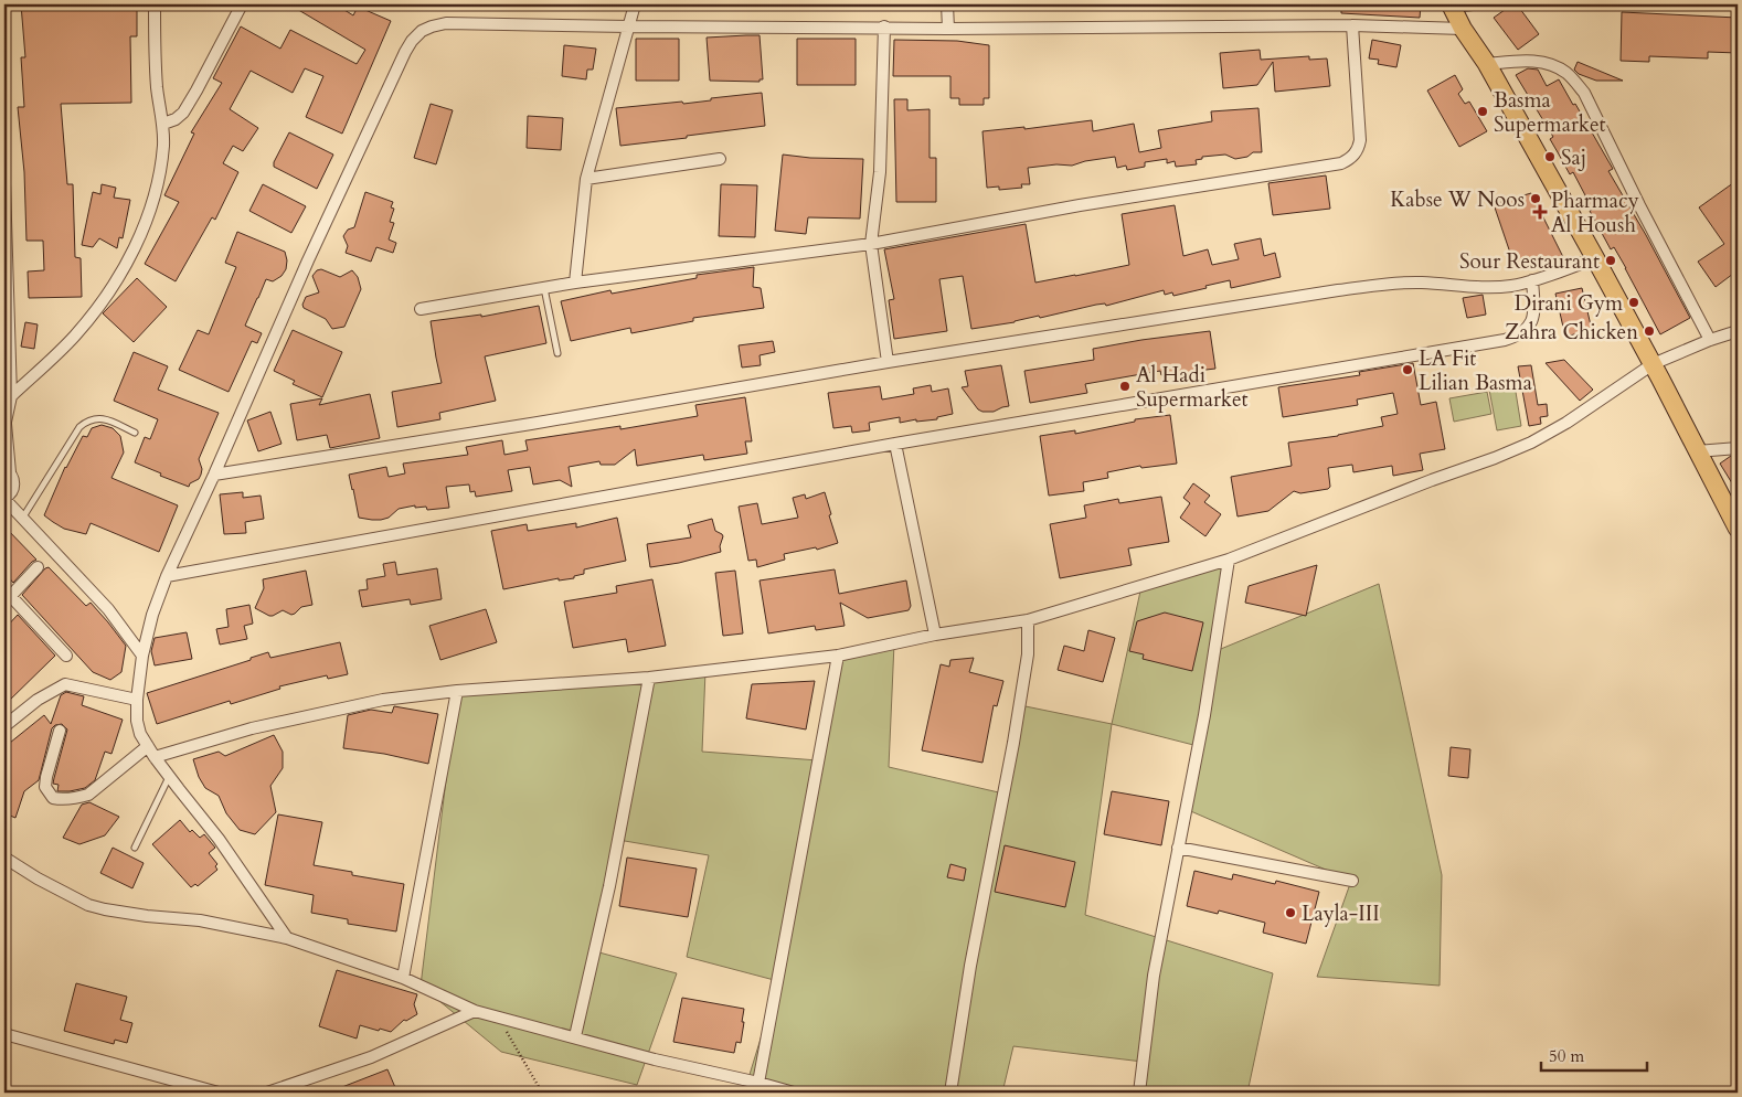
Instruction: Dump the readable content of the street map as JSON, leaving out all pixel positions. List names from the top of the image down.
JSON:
{
  "places": {
    "other": [
      "Basma Supermarket",
      "Saj",
      "Kabse W Noos",
      "Sour Restaurant",
      "Dirani Gym",
      "Zahra Chicken",
      "LA Fit Lilian Basma",
      "Al Hadi Supermarket",
      "Layla-III"
    ],
    "health": ["Pharmacy Al Housh"]
  },
  "scale_bar": "50 m"
}
